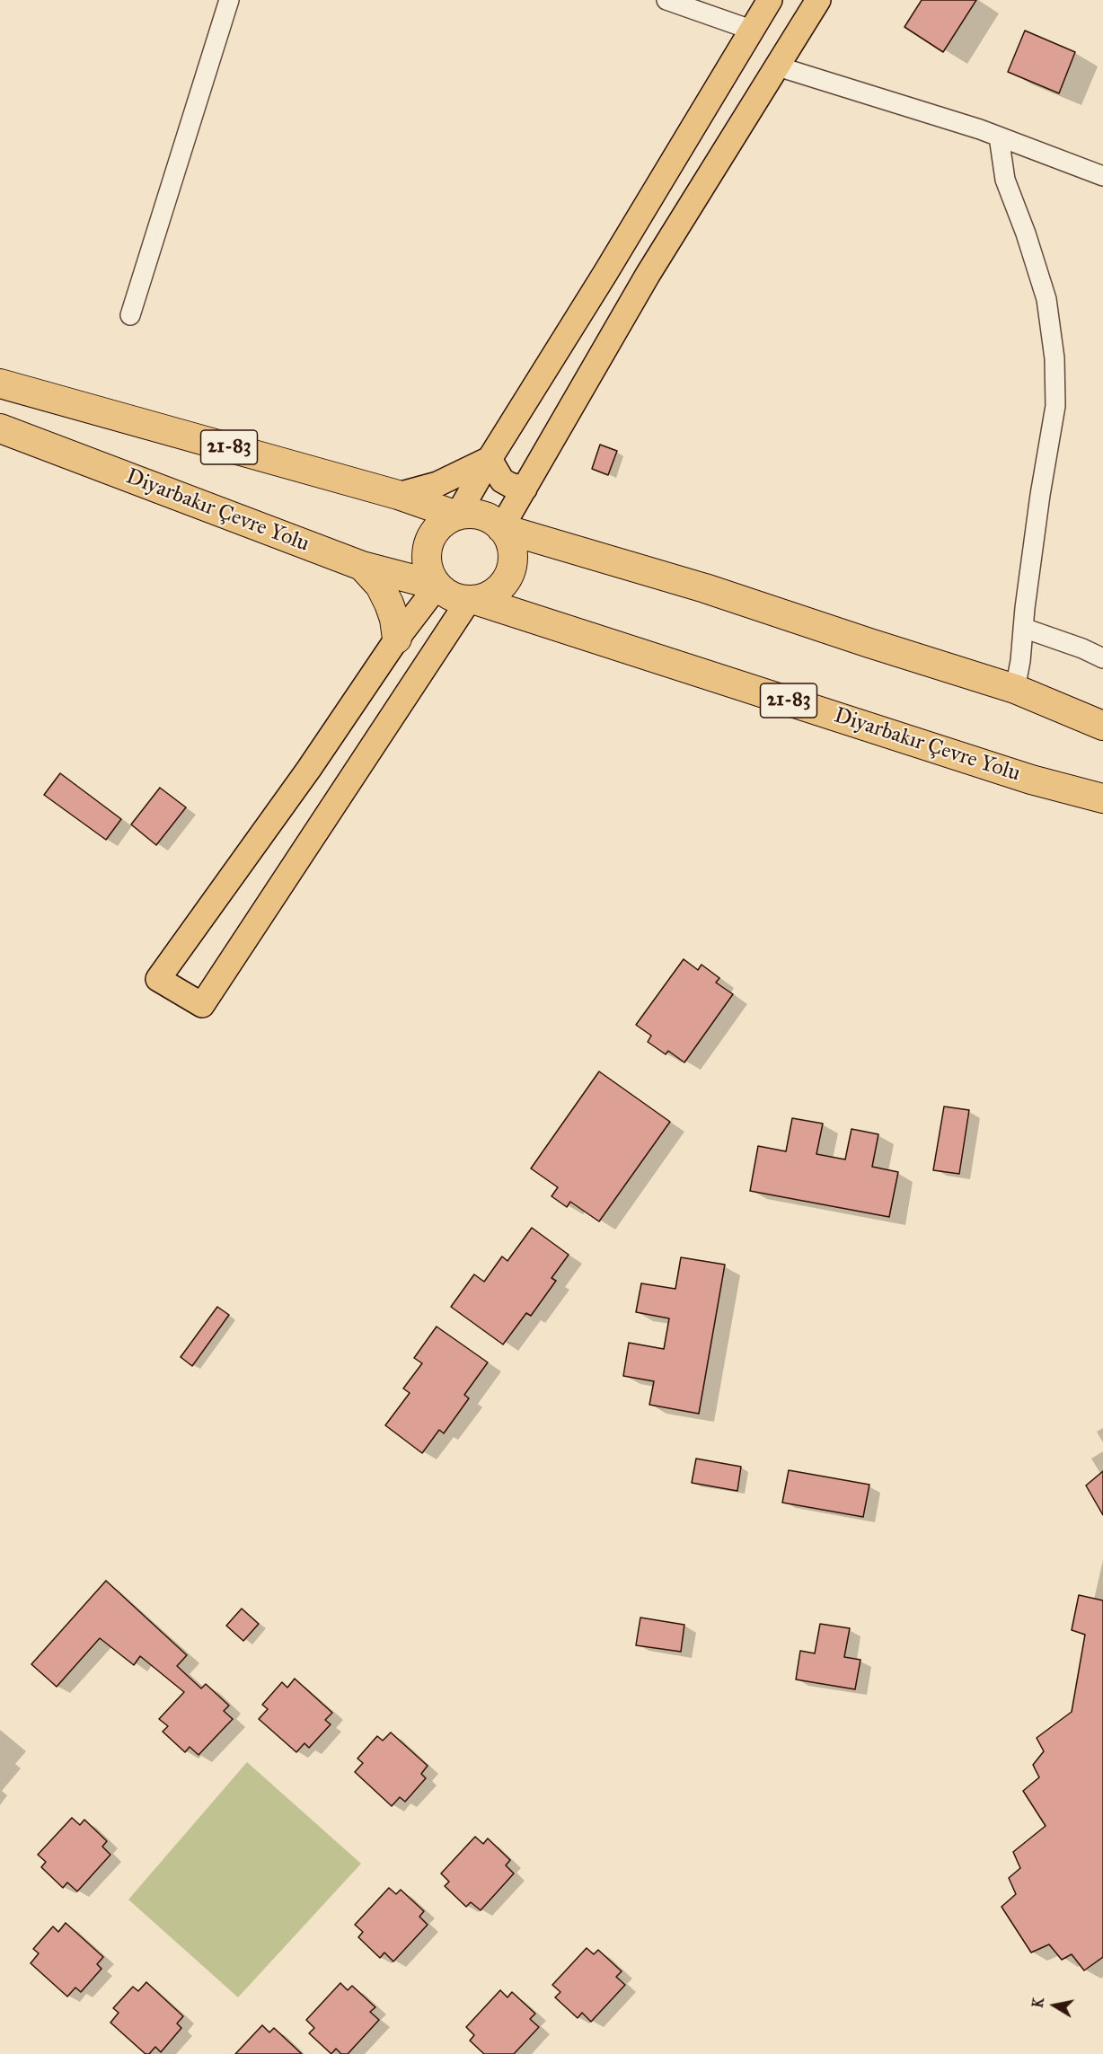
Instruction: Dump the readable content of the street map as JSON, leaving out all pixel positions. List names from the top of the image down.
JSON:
{
  "streets": {
    "highway": ["21-83", "Diyarbakır Çevre Yolu"]
  },
  "crossings": [
    ["21-83", "Diyarbakır Çevre Yolu"]
  ],
  "north": "left"
}
